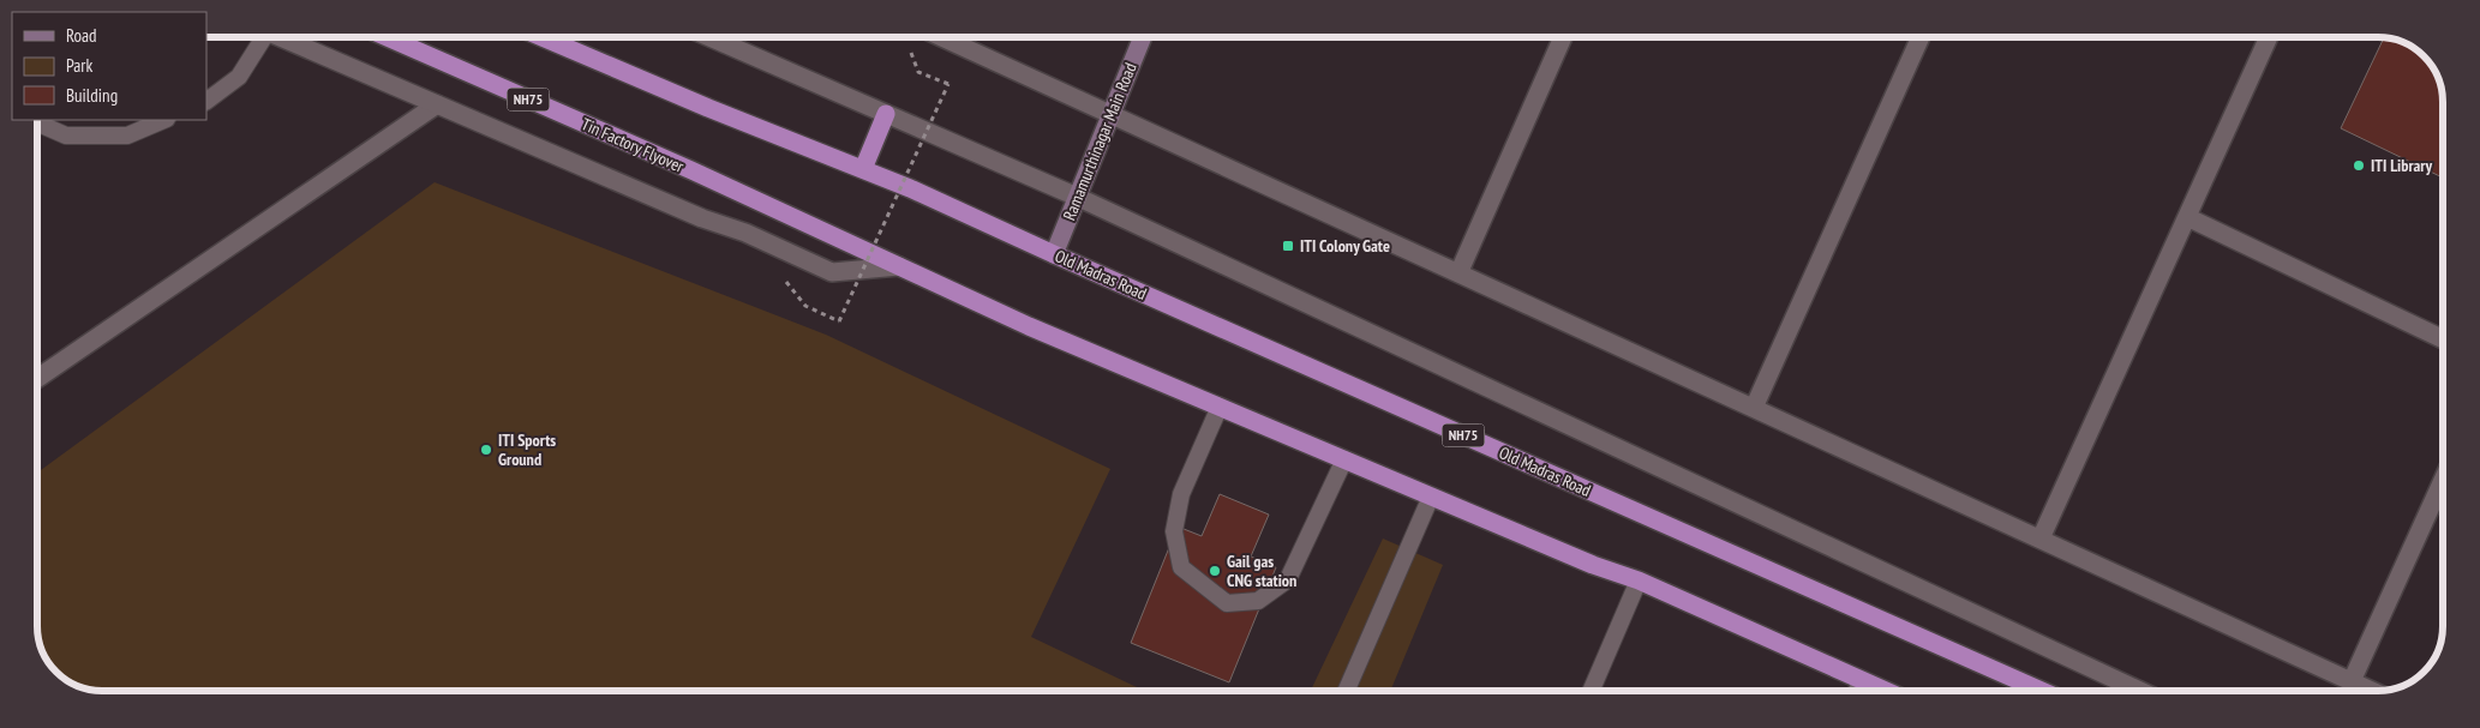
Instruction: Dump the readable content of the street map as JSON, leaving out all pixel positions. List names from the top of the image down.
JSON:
{
  "streets": {
    "highway": ["NH75", "Tin Factory Flyover", "Old Madras Road"],
    "main road": ["Ramamurthinagar Main Road"]
  },
  "crossings": [
    ["NH75", "Tin Factory Flyover"],
    ["NH75", "Old Madras Road"],
    ["Ramamurthinagar Main Road", "Old Madras Road"]
  ],
  "places": {
    "other": ["ITI Library", "ITI Sports Ground", "Gail gas CNG station"],
    "transit": ["ITI Colony Gate"]
  },
  "legend": ["Road", "Park", "Building"]
}
